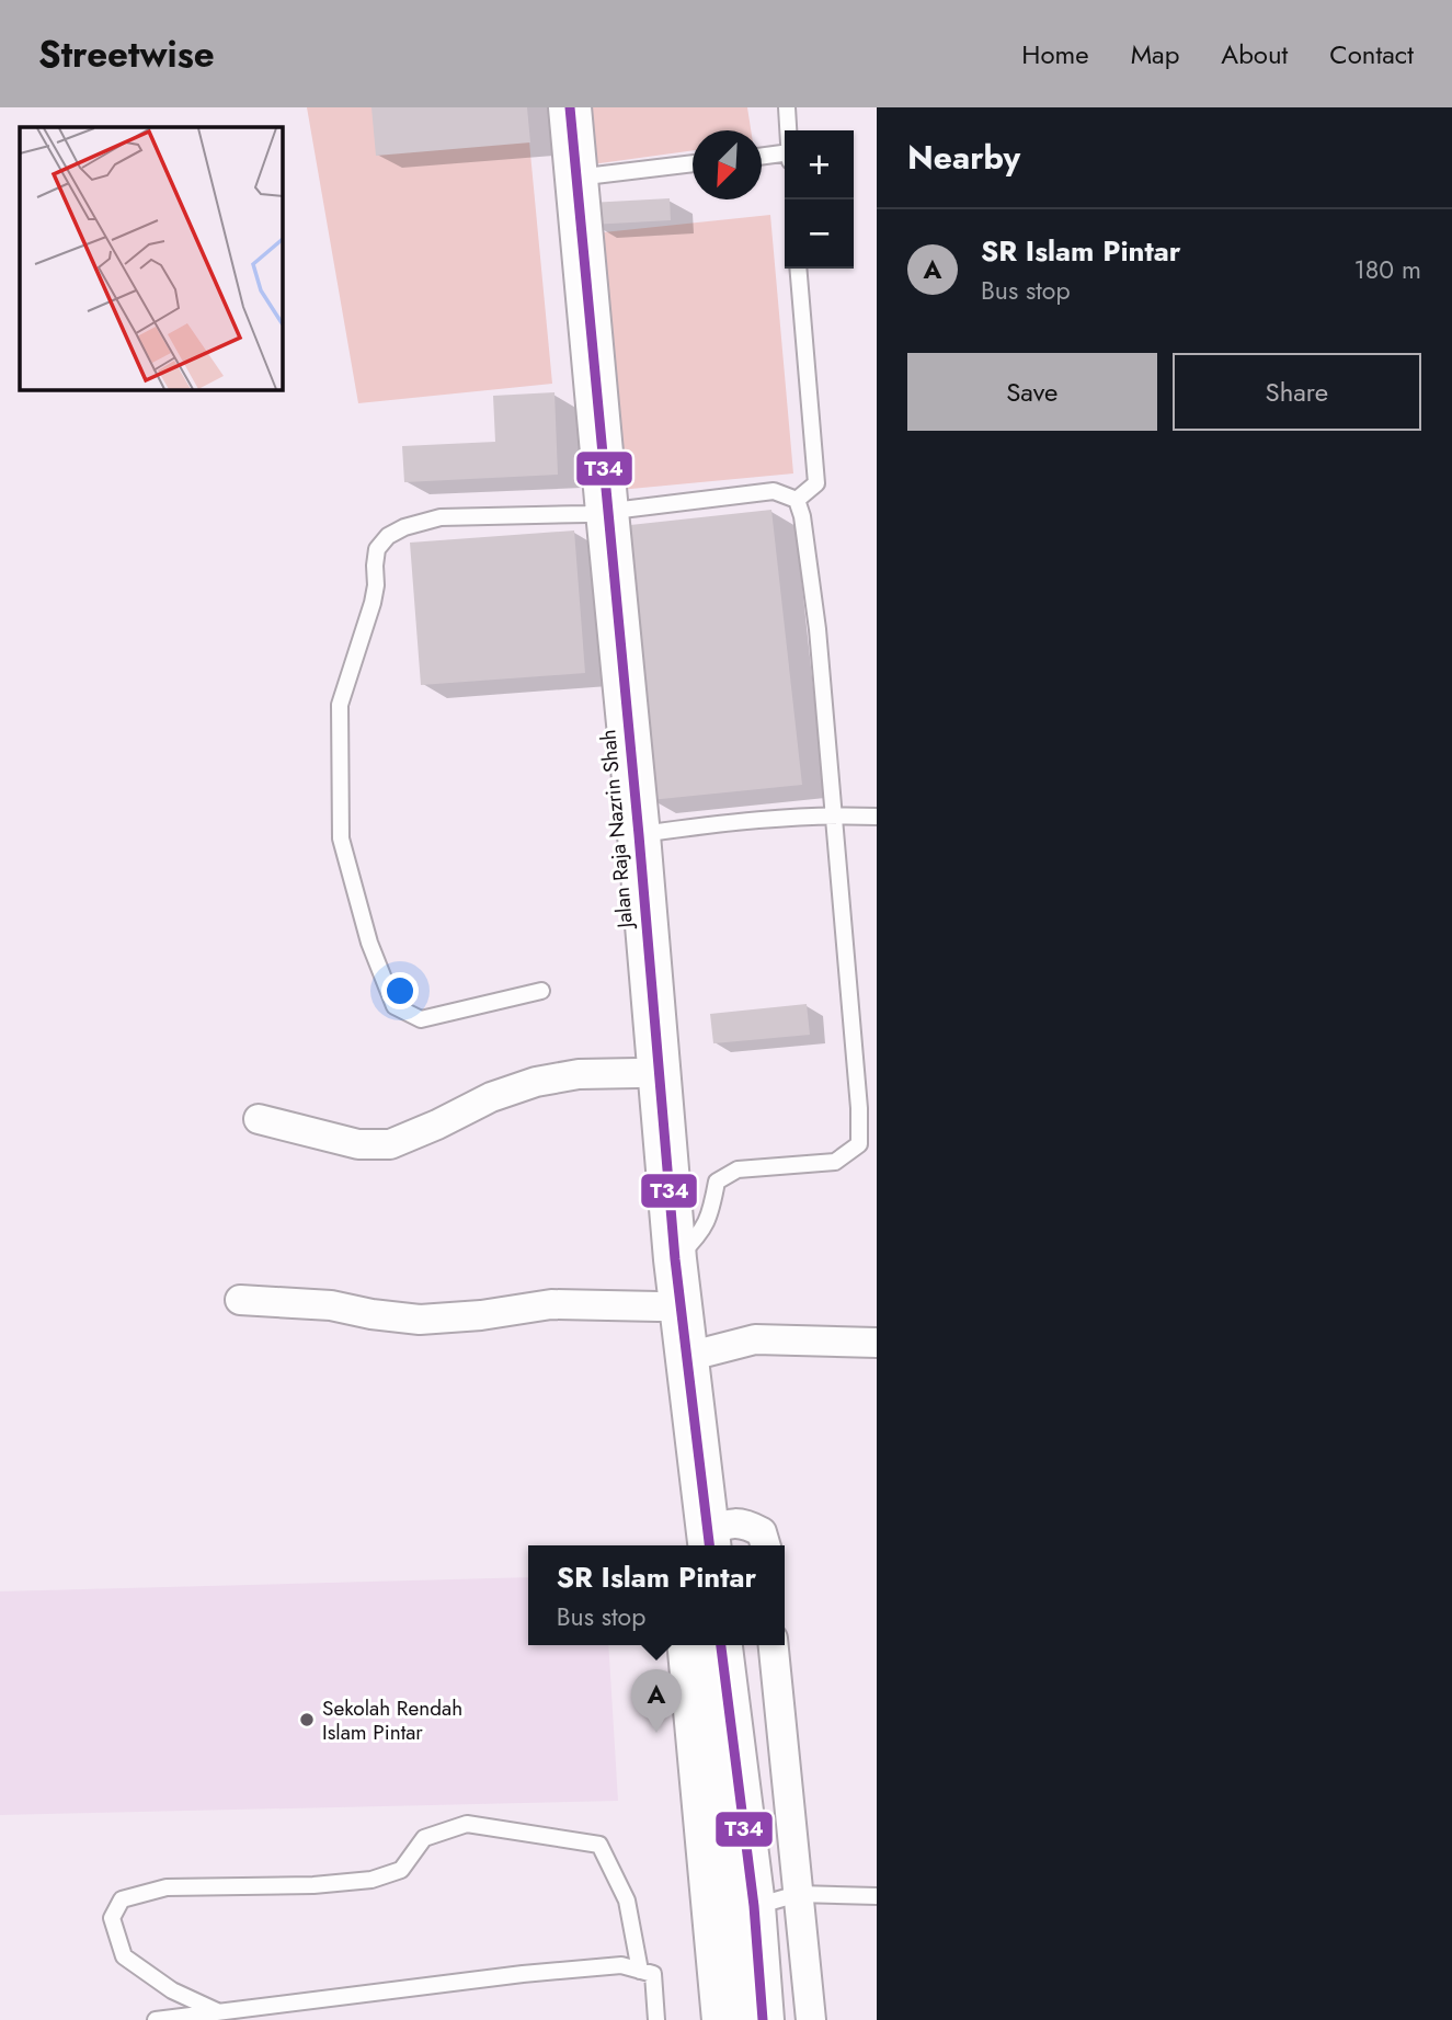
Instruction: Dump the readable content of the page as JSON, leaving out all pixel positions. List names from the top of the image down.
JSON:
{
  "streets": {
    "highway": ["Jalan Raja Nazrin Shah"]
  },
  "places": ["Sekolah Rendah Islam Pintar"],
  "lines": ["transit line T34"],
  "north": "bottom left",
  "page": {
    "header": "Streetwise",
    "nav": [
      "Home",
      "Map",
      "About",
      "Contact"
    ],
    "heading": "Nearby",
    "map_buttons": ["+", "−"],
    "list": [
      {
        "mark": "A",
        "name": "SR Islam Pintar",
        "note": "Bus stop",
        "value": "180 m"
      }
    ],
    "buttons": ["Save", "Share"],
    "popup": ["SR Islam Pintar", "Bus stop"],
    "pins": "A"
  }
}
